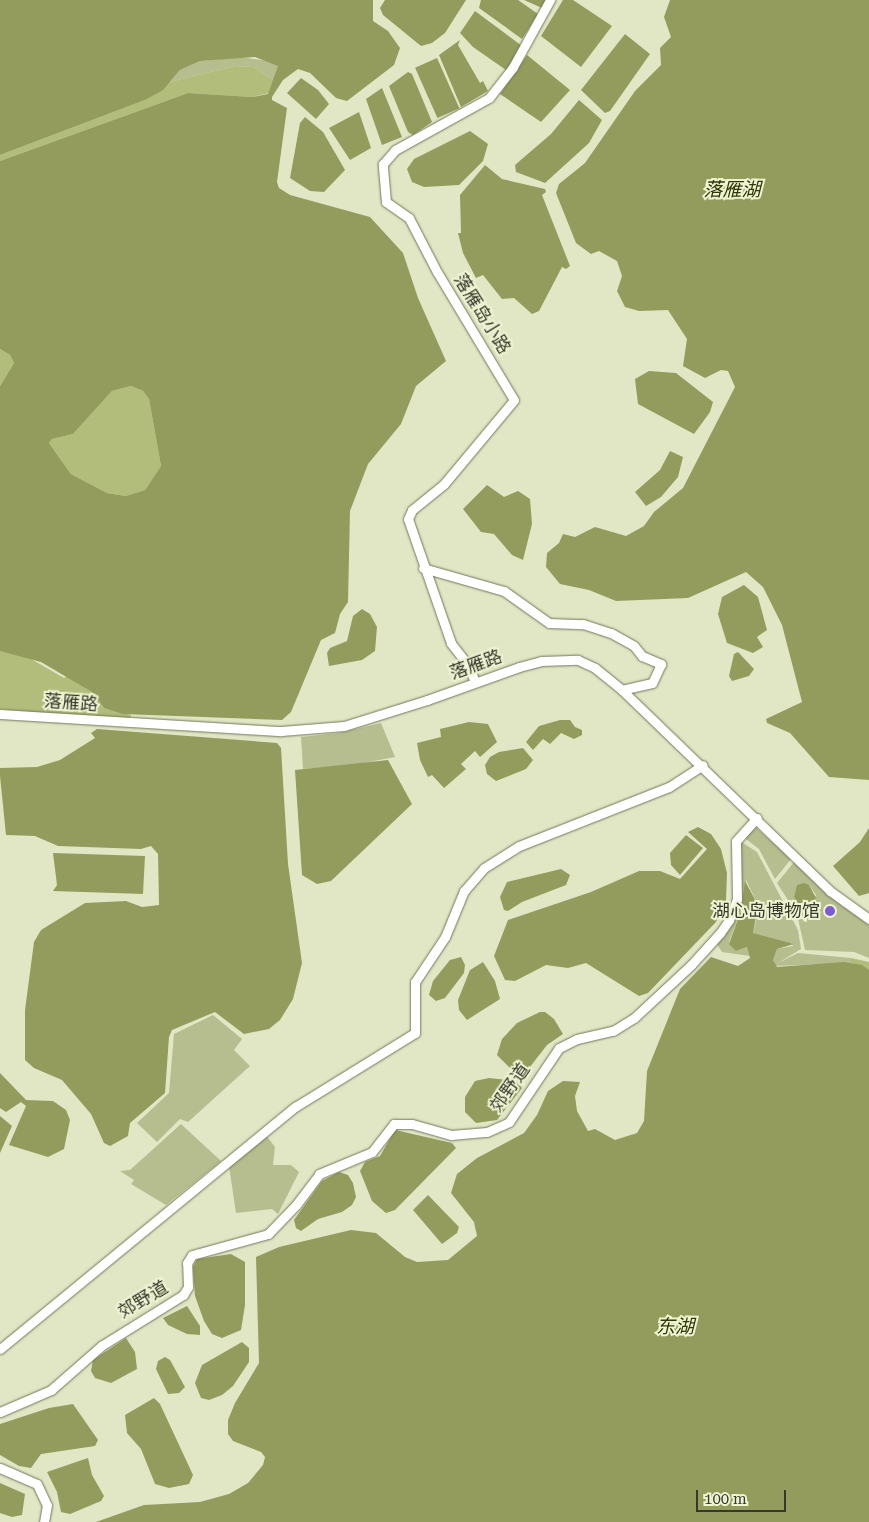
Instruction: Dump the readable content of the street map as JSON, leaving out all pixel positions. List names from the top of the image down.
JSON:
{
  "streets": {
    "street": ["落雁岛小路", "落雁路", "郊野道"]
  },
  "crossings": [
    ["落雁岛小路", "落雁路"],
    ["落雁路", "郊野道"]
  ],
  "water": ["落雁湖", "东湖"],
  "places": ["湖心岛博物馆"],
  "scale_bar": "100 m"
}
